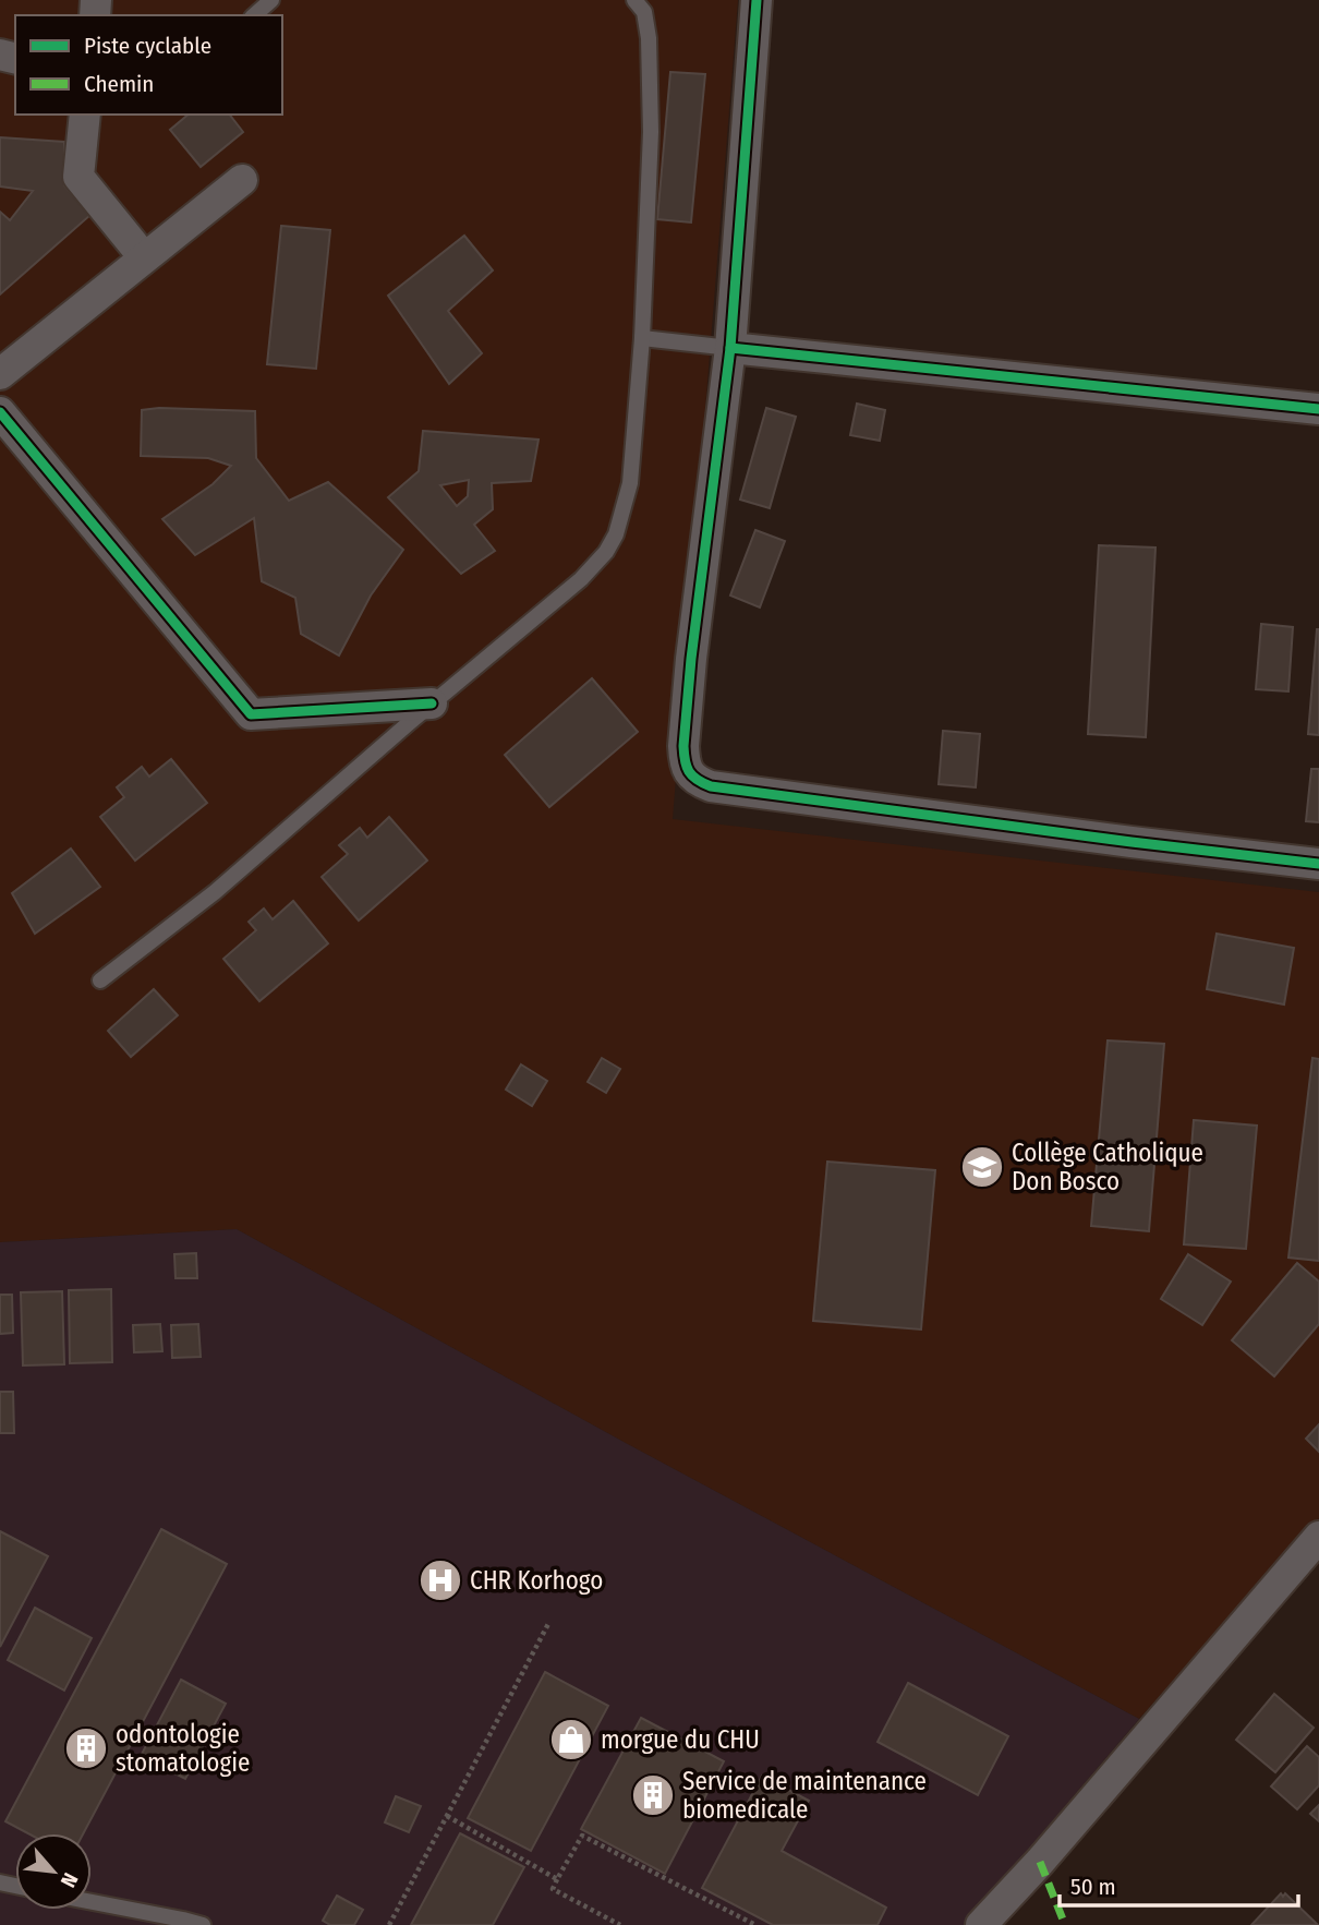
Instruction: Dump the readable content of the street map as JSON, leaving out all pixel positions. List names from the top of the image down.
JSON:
{
  "places": {
    "school or university": ["Collège Catholique Don Bosco"],
    "hospital": ["CHR Korhogo"],
    "shop": ["morgue du CHU"],
    "building": ["odontologie stomatologie", "Service de maintenance biomedicale"]
  },
  "legend": ["Piste cyclable", "Chemin"],
  "scale_bar": "50 m",
  "north": "bottom right"
}
